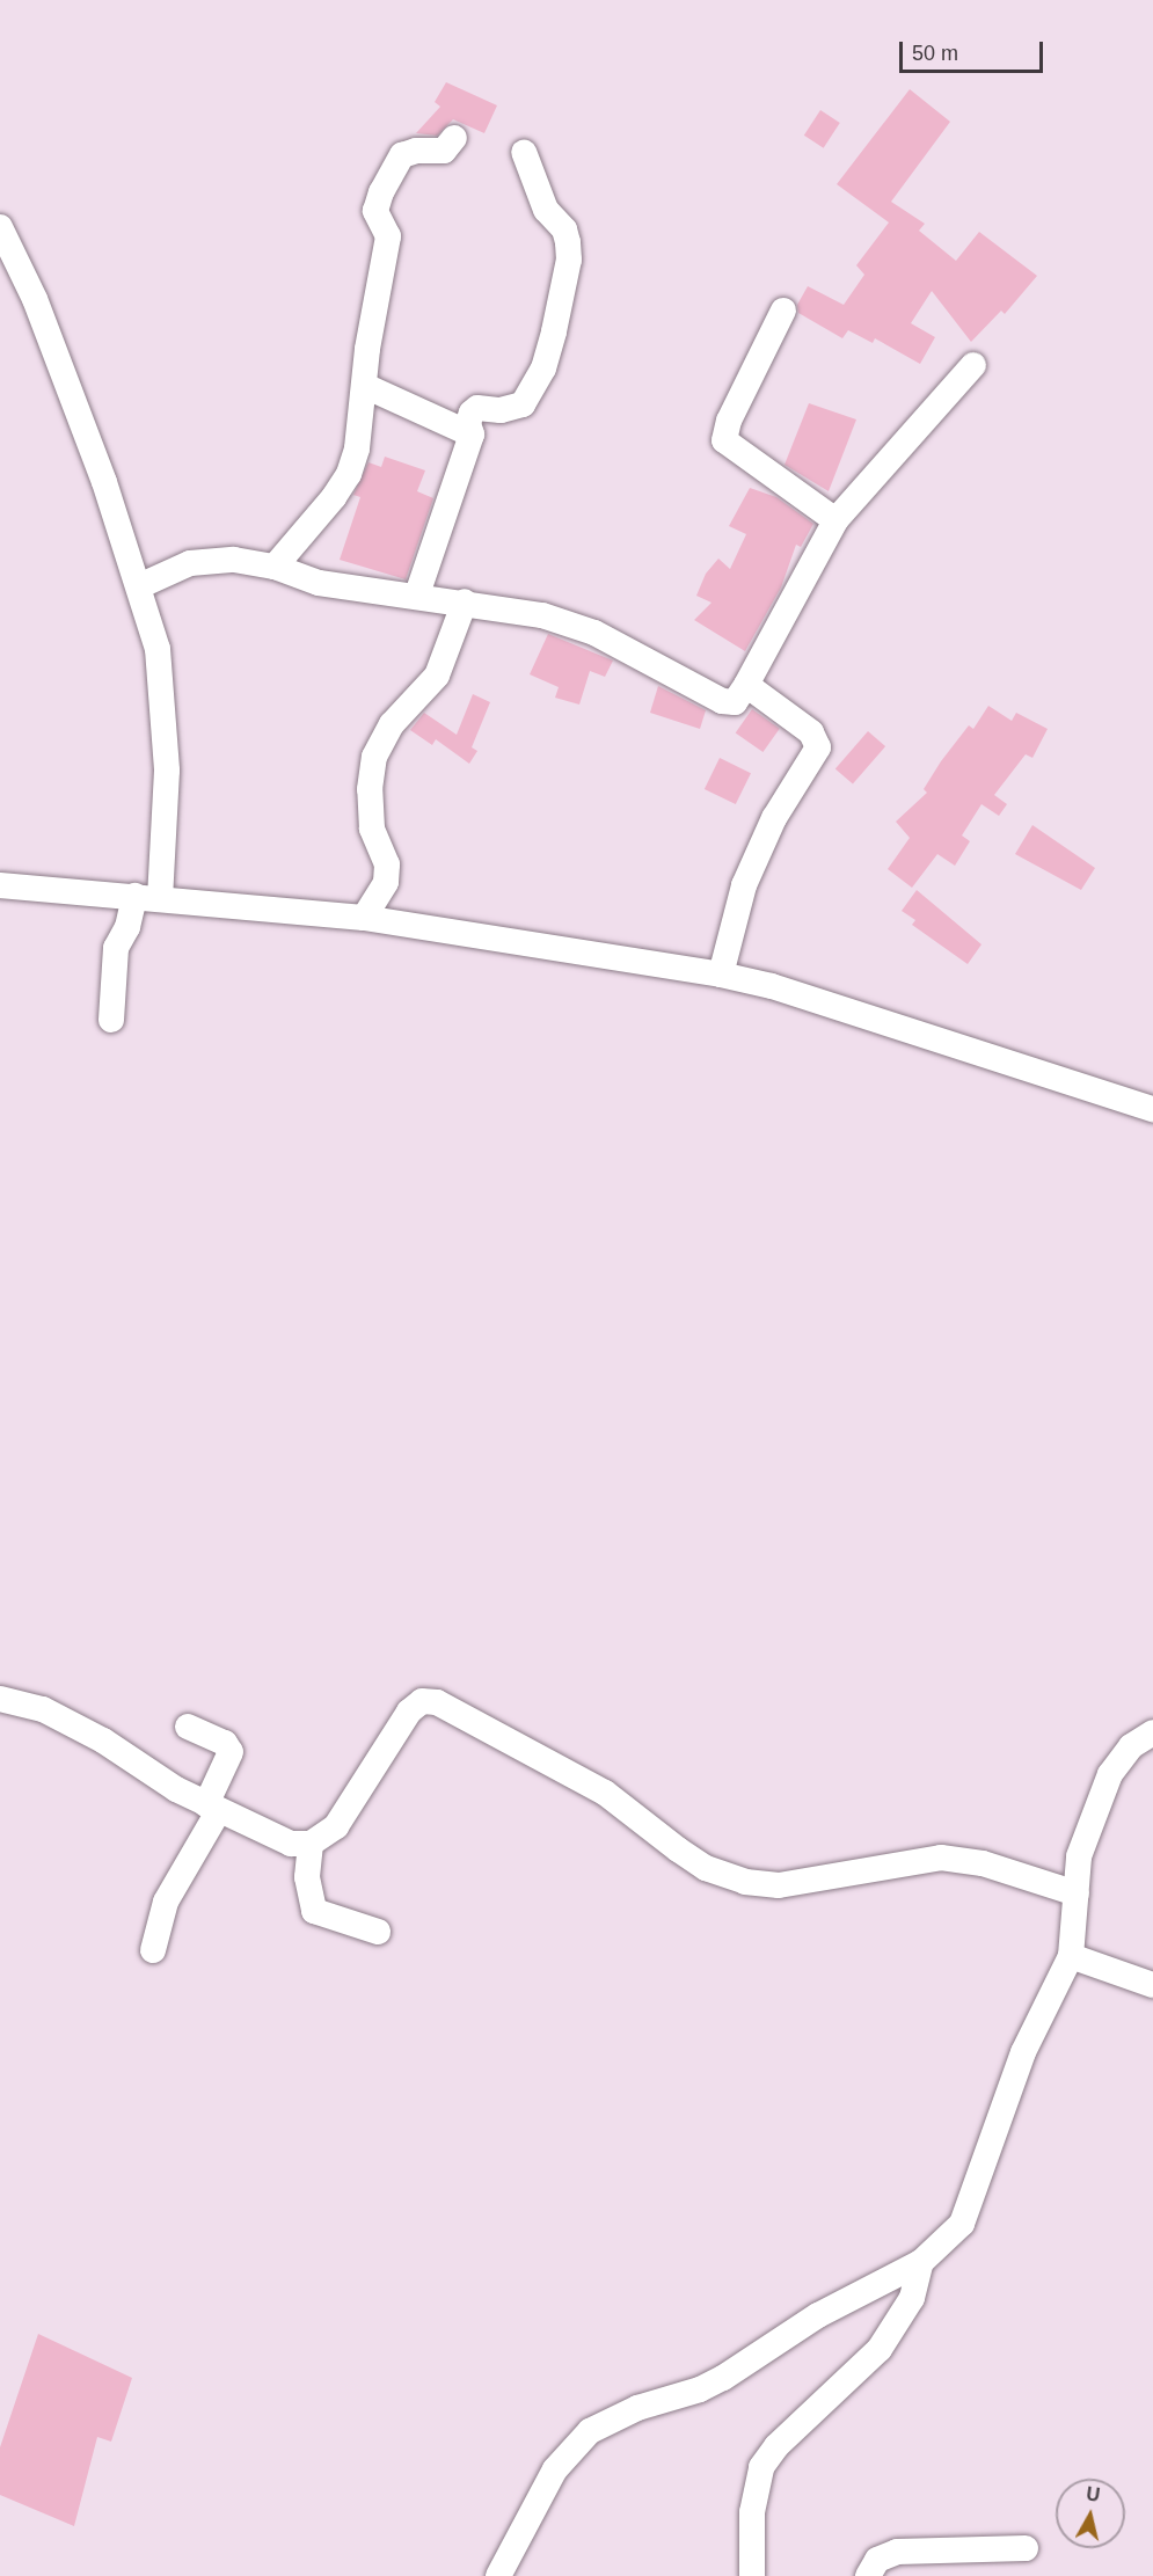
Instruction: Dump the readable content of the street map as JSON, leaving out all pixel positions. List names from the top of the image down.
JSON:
{
  "scale_bar": "50 m",
  "north": "top"
}
